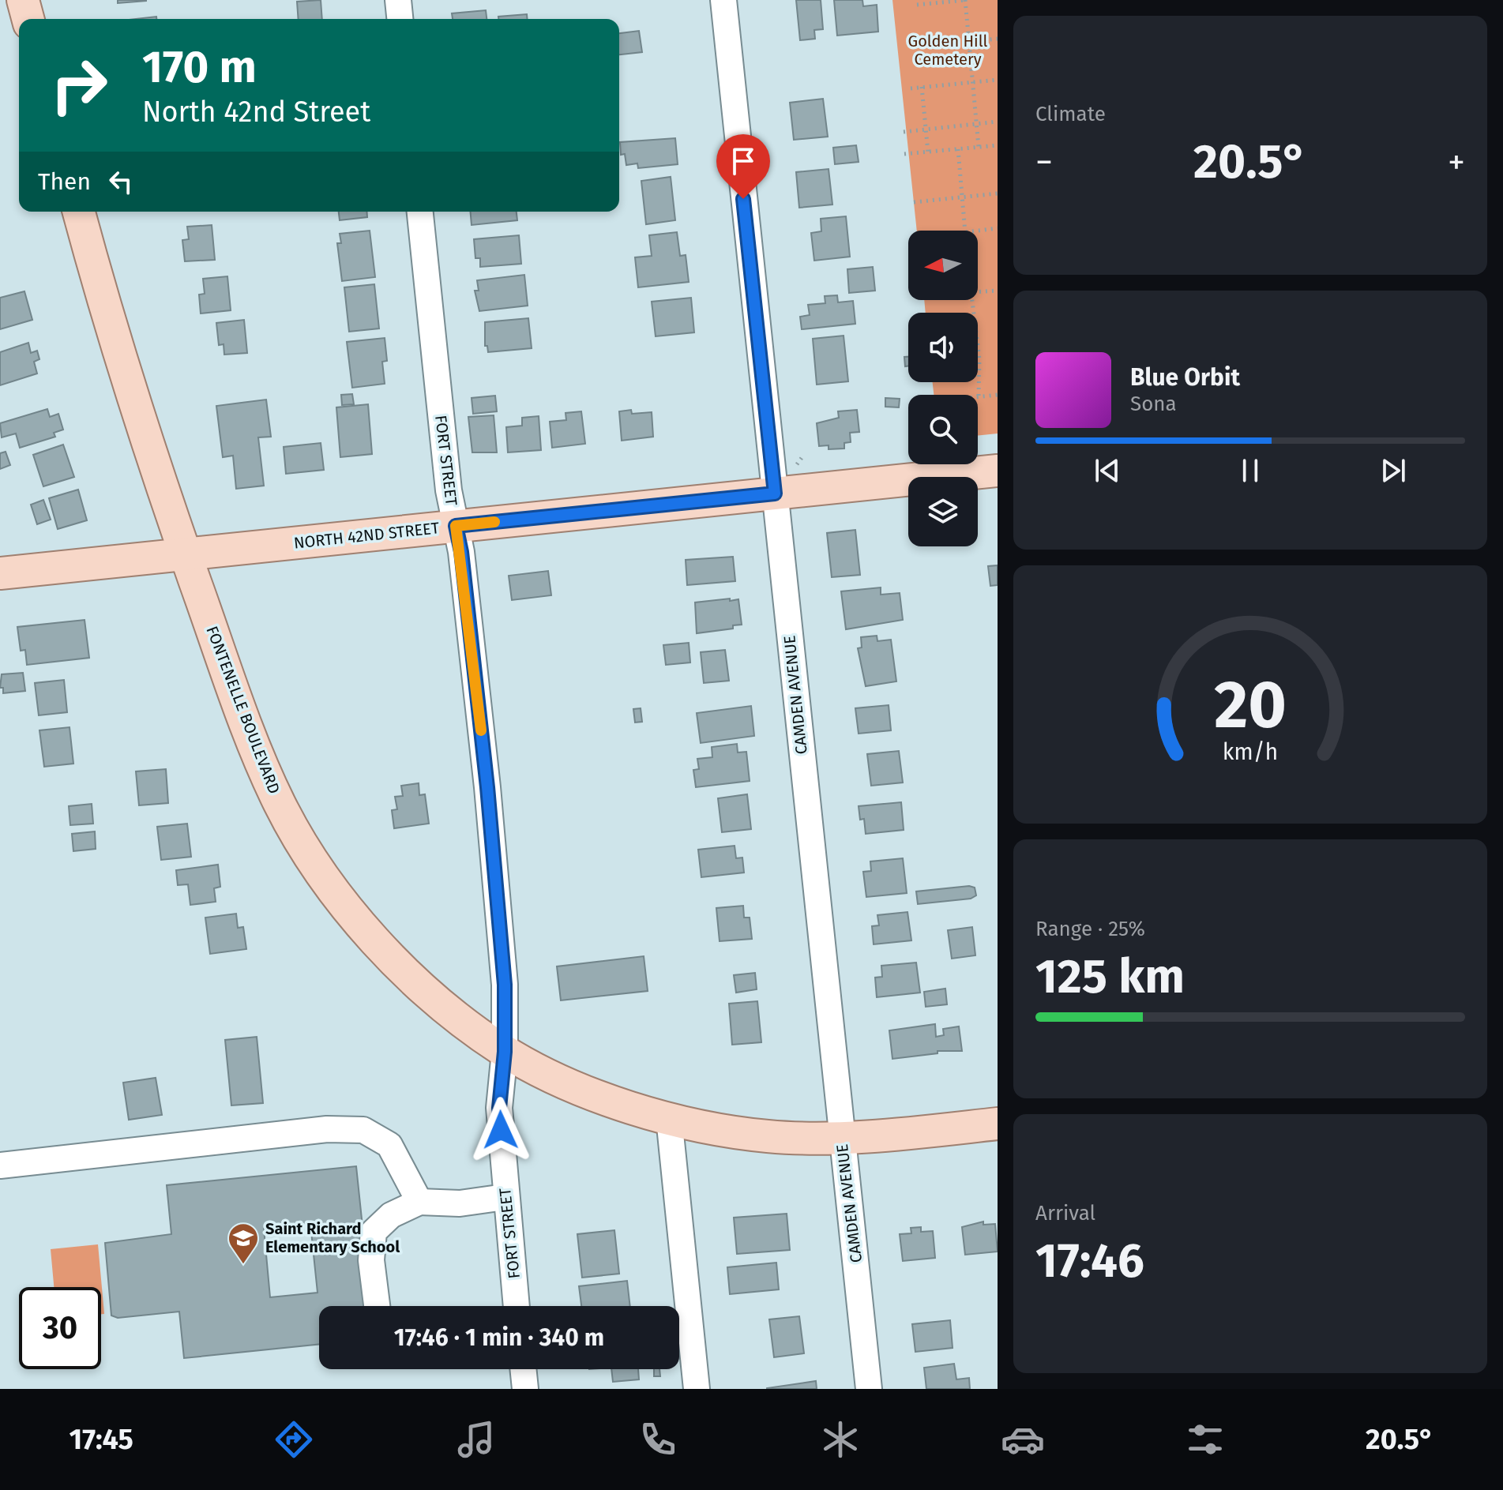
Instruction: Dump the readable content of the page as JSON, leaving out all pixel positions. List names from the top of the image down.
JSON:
{
  "streets": {
    "main road": ["NORTH 42ND STREET", "FONTENELLE BOULEVARD"],
    "street": ["FORT STREET", "CAMDEN AVENUE"]
  },
  "crossings": [
    ["FORT STREET", "NORTH 42ND STREET"],
    ["FORT STREET", "FONTENELLE BOULEVARD"],
    ["NORTH 42ND STREET", "CAMDEN AVENUE"],
    ["NORTH 42ND STREET", "FONTENELLE BOULEVARD"],
    ["CAMDEN AVENUE", "FONTENELLE BOULEVARD"]
  ],
  "parks": ["Golden Hill Cemetery"],
  "places": {
    "school or university": ["Saint Richard Elementary School"]
  },
  "north": "left",
  "page": {
    "tile": [
      "Climate",
      ["Range · 25%", "125 km"],
      ["Arrival", "17:46"]
    ],
    "turn": ["170 m", "North 42nd Street"],
    "heat": ["−", "20.5°", "+"],
    "then": "Then",
    "song": ["Blue Orbit", "Sona"],
    "limit": "30",
    "trip": "17:46 · 1 min · 340 m",
    "tabs": ["17:45", "20.5°"],
    "gauge": ["20", "km/h"]
  }
}
